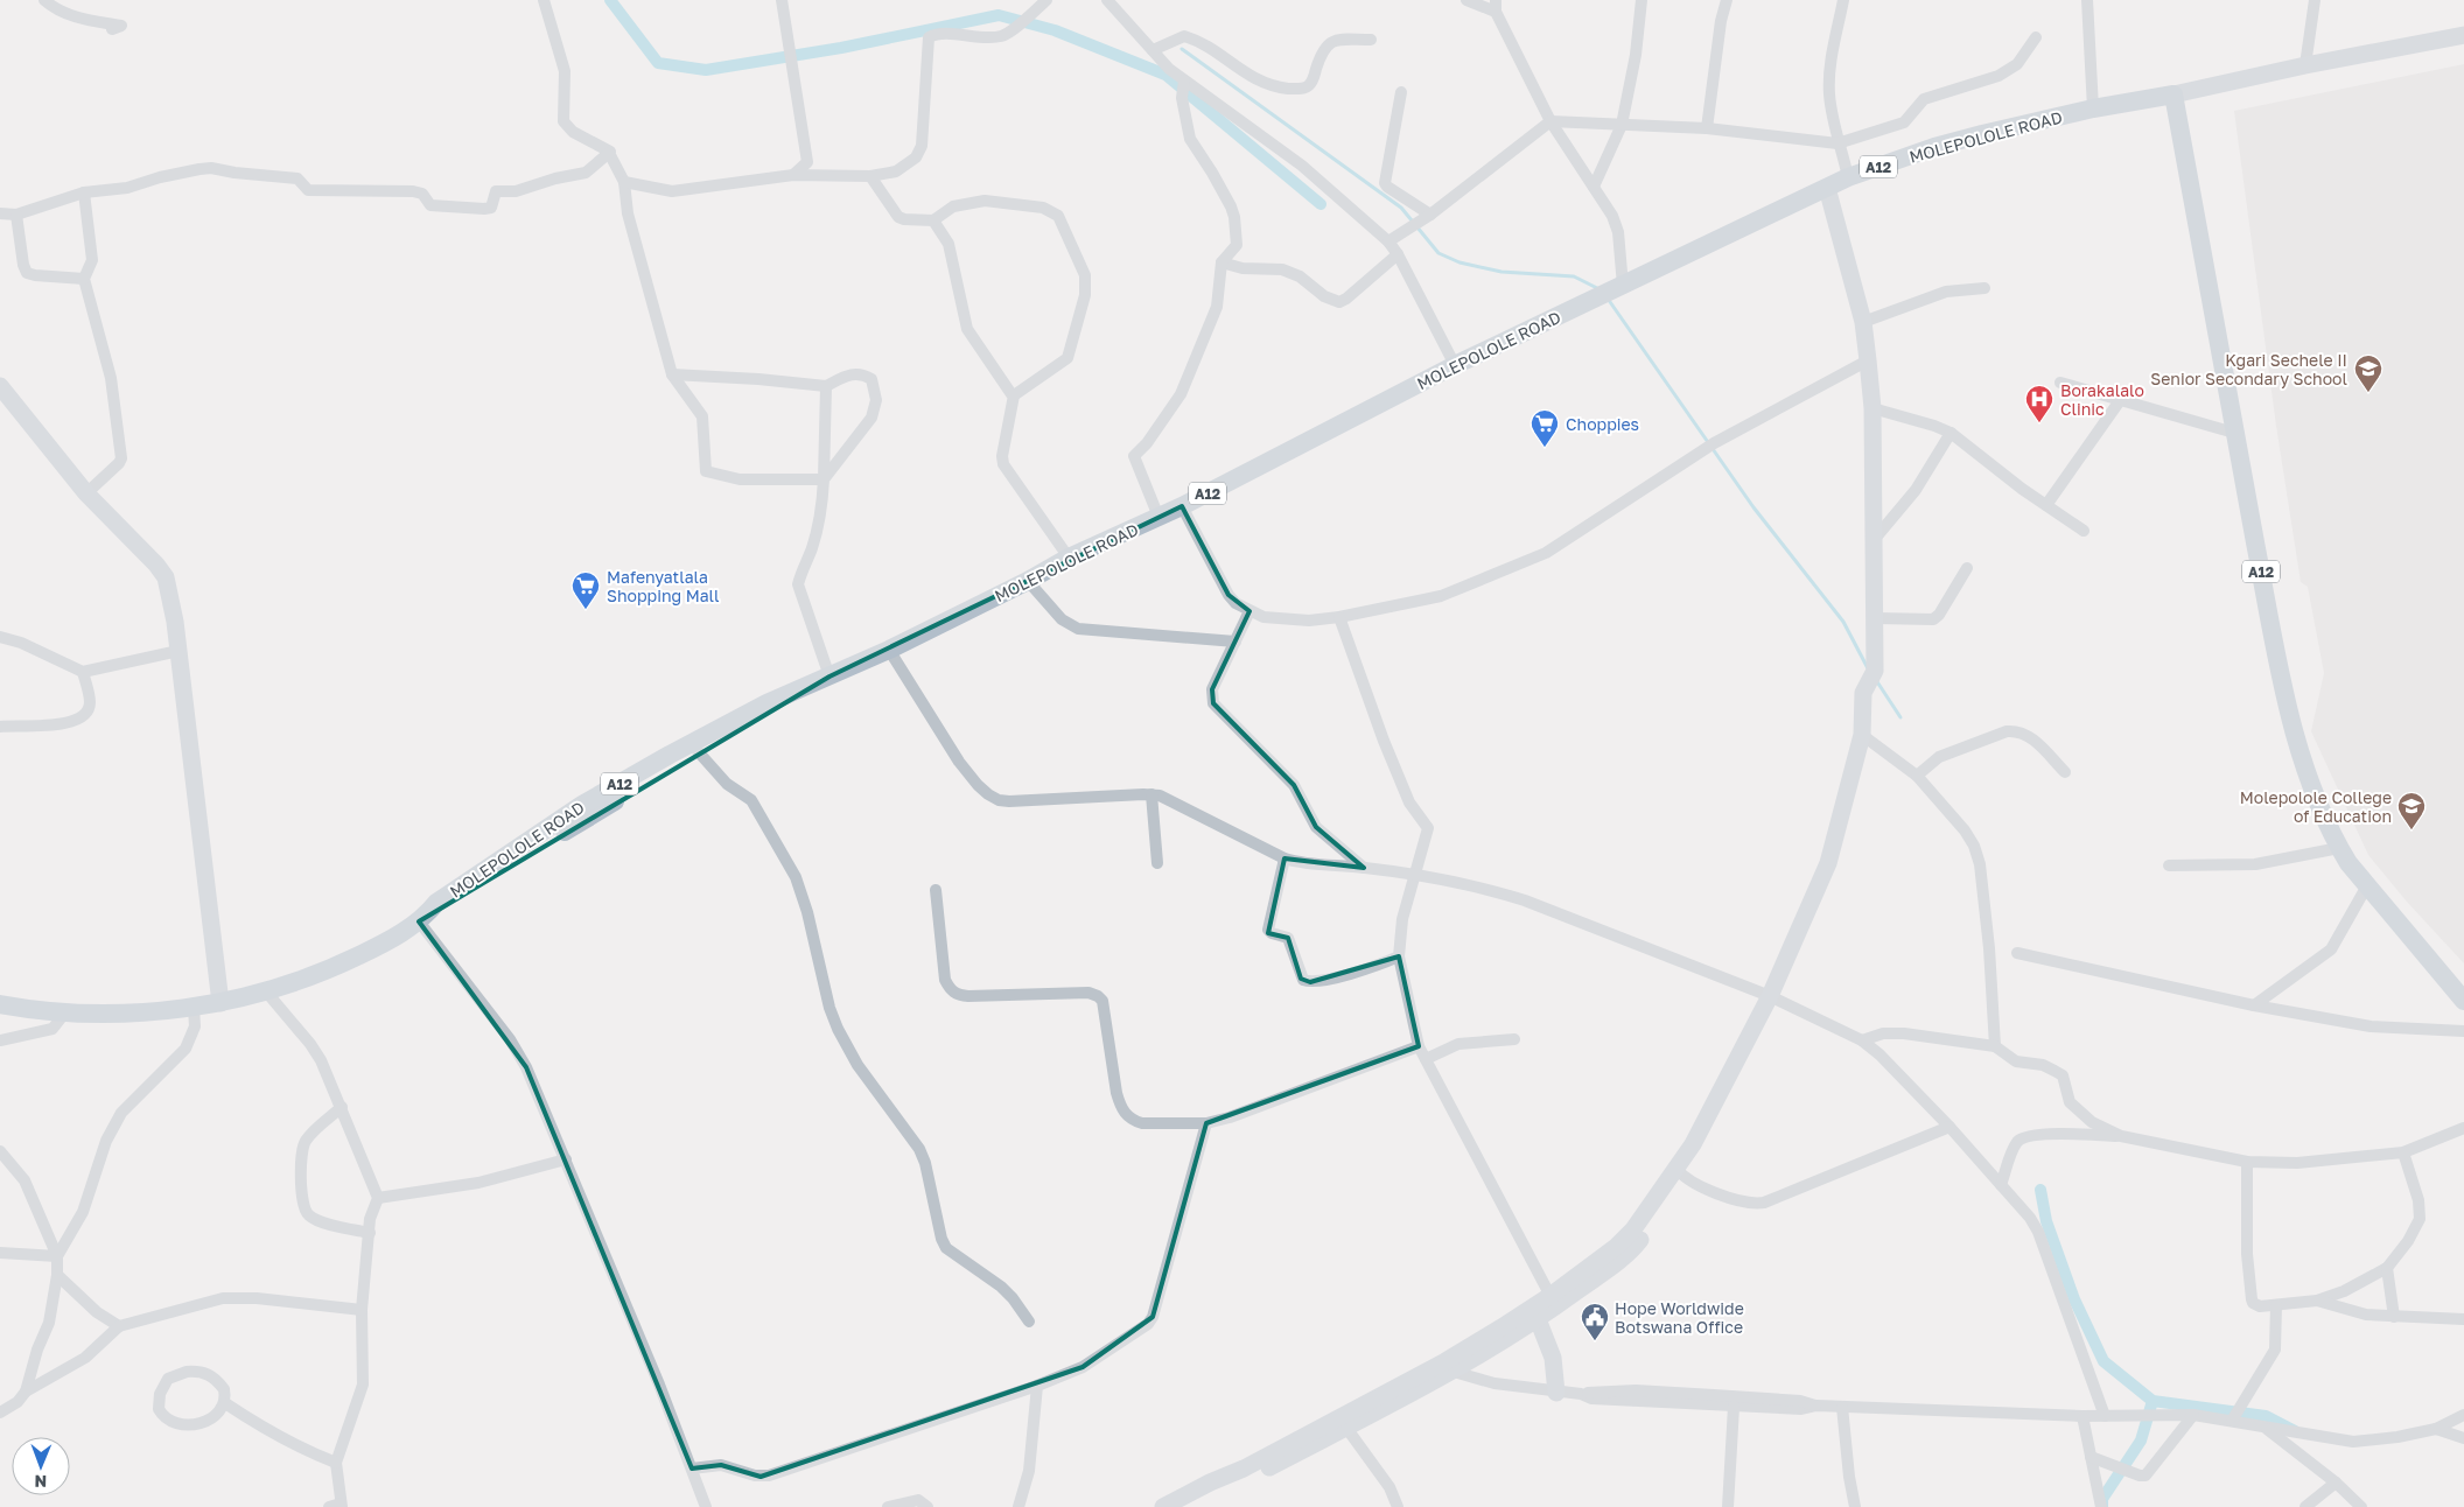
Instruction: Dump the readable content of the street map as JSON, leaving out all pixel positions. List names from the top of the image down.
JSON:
{
  "streets": {
    "main road": ["MOLEPOLOLE ROAD", "A12"]
  },
  "crossings": [
    ["MOLEPOLOLE ROAD", "A12"]
  ],
  "places": {
    "school or university": ["Kgari Sechele II Senior Secondary School", "Molepolole College of Education"],
    "hospital": ["Borakalalo Clinic"],
    "supermarket": ["Choppies", "Mafenyatlala Shopping Mall"],
    "public building": ["Hope Worldwide Botswana Office"]
  },
  "north": "bottom"
}
